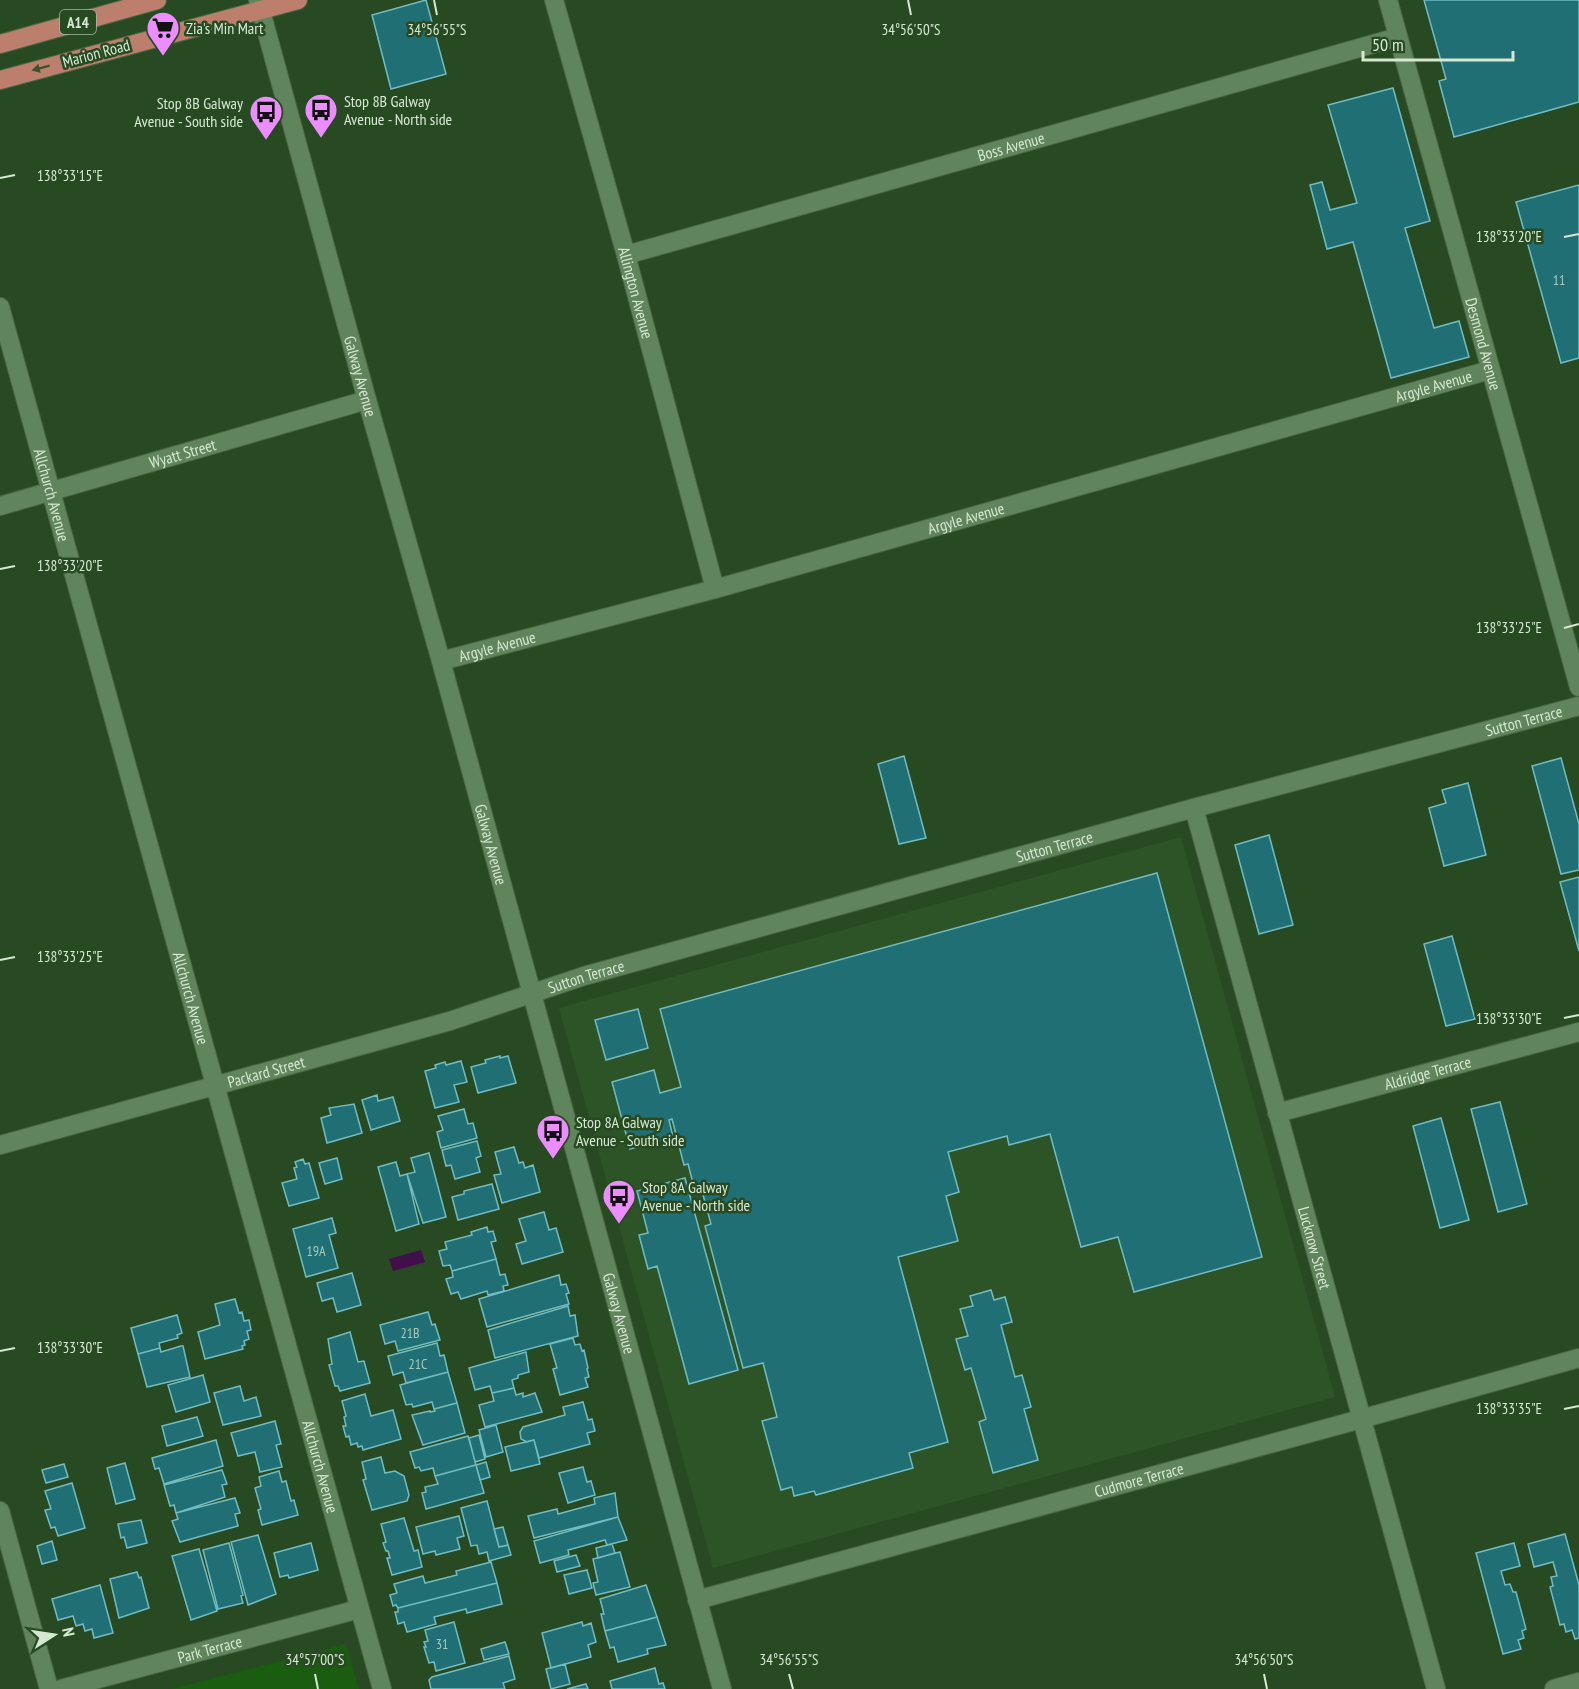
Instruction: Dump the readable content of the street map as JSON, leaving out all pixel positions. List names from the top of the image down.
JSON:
{
  "streets": {
    "main road": ["A14", "Marion Road"],
    "street": [
      "Boss Avenue",
      "Allington Avenue",
      "Desmond Avenue",
      "Galway Avenue",
      "Argyle Avenue",
      "Wyatt Street",
      "Allchurch Avenue",
      "Sutton Terrace",
      "Packard Street",
      "Aldridge Terrace",
      "Lucknow Street",
      "Cudmore Terrace",
      "Park Terrace"
    ]
  },
  "crossings": [
    ["Marion Road", "Galway Avenue"],
    ["Boss Avenue", "Allington Avenue"],
    ["Boss Avenue", "Desmond Avenue"],
    ["Allington Avenue", "Argyle Avenue"],
    ["Desmond Avenue", "Argyle Avenue"],
    ["Galway Avenue", "Argyle Avenue"],
    ["Galway Avenue", "Wyatt Street"],
    ["Galway Avenue", "Sutton Terrace"],
    ["Galway Avenue", "Packard Street"],
    ["Galway Avenue", "Cudmore Terrace"],
    ["Wyatt Street", "Allchurch Avenue"],
    ["Allchurch Avenue", "Packard Street"],
    ["Allchurch Avenue", "Park Terrace"],
    ["Sutton Terrace", "Packard Street"],
    ["Sutton Terrace", "Lucknow Street"],
    ["Aldridge Terrace", "Lucknow Street"],
    ["Lucknow Street", "Cudmore Terrace"]
  ],
  "places": {
    "supermarket": ["Zia's Min Mart"],
    "bus stop": [
      "Stop 8B Galway Avenue - North side",
      "Stop 8B Galway Avenue - South side",
      "Stop 8A Galway Avenue - South side",
      "Stop 8A Galway Avenue - North side"
    ]
  },
  "house_numbers": [
    "11",
    "19A",
    "21B",
    "21C",
    "31"
  ],
  "scale_bar": "50 m",
  "north": "right",
  "coordinates": [
    "34°56'55\"S",
    "34°56'50\"S",
    "138°33'15\"E",
    "138°33'20\"E",
    "138°33'25\"E",
    "138°33'30\"E",
    "138°33'35\"E",
    "34°57'00\"S"
  ]
}
